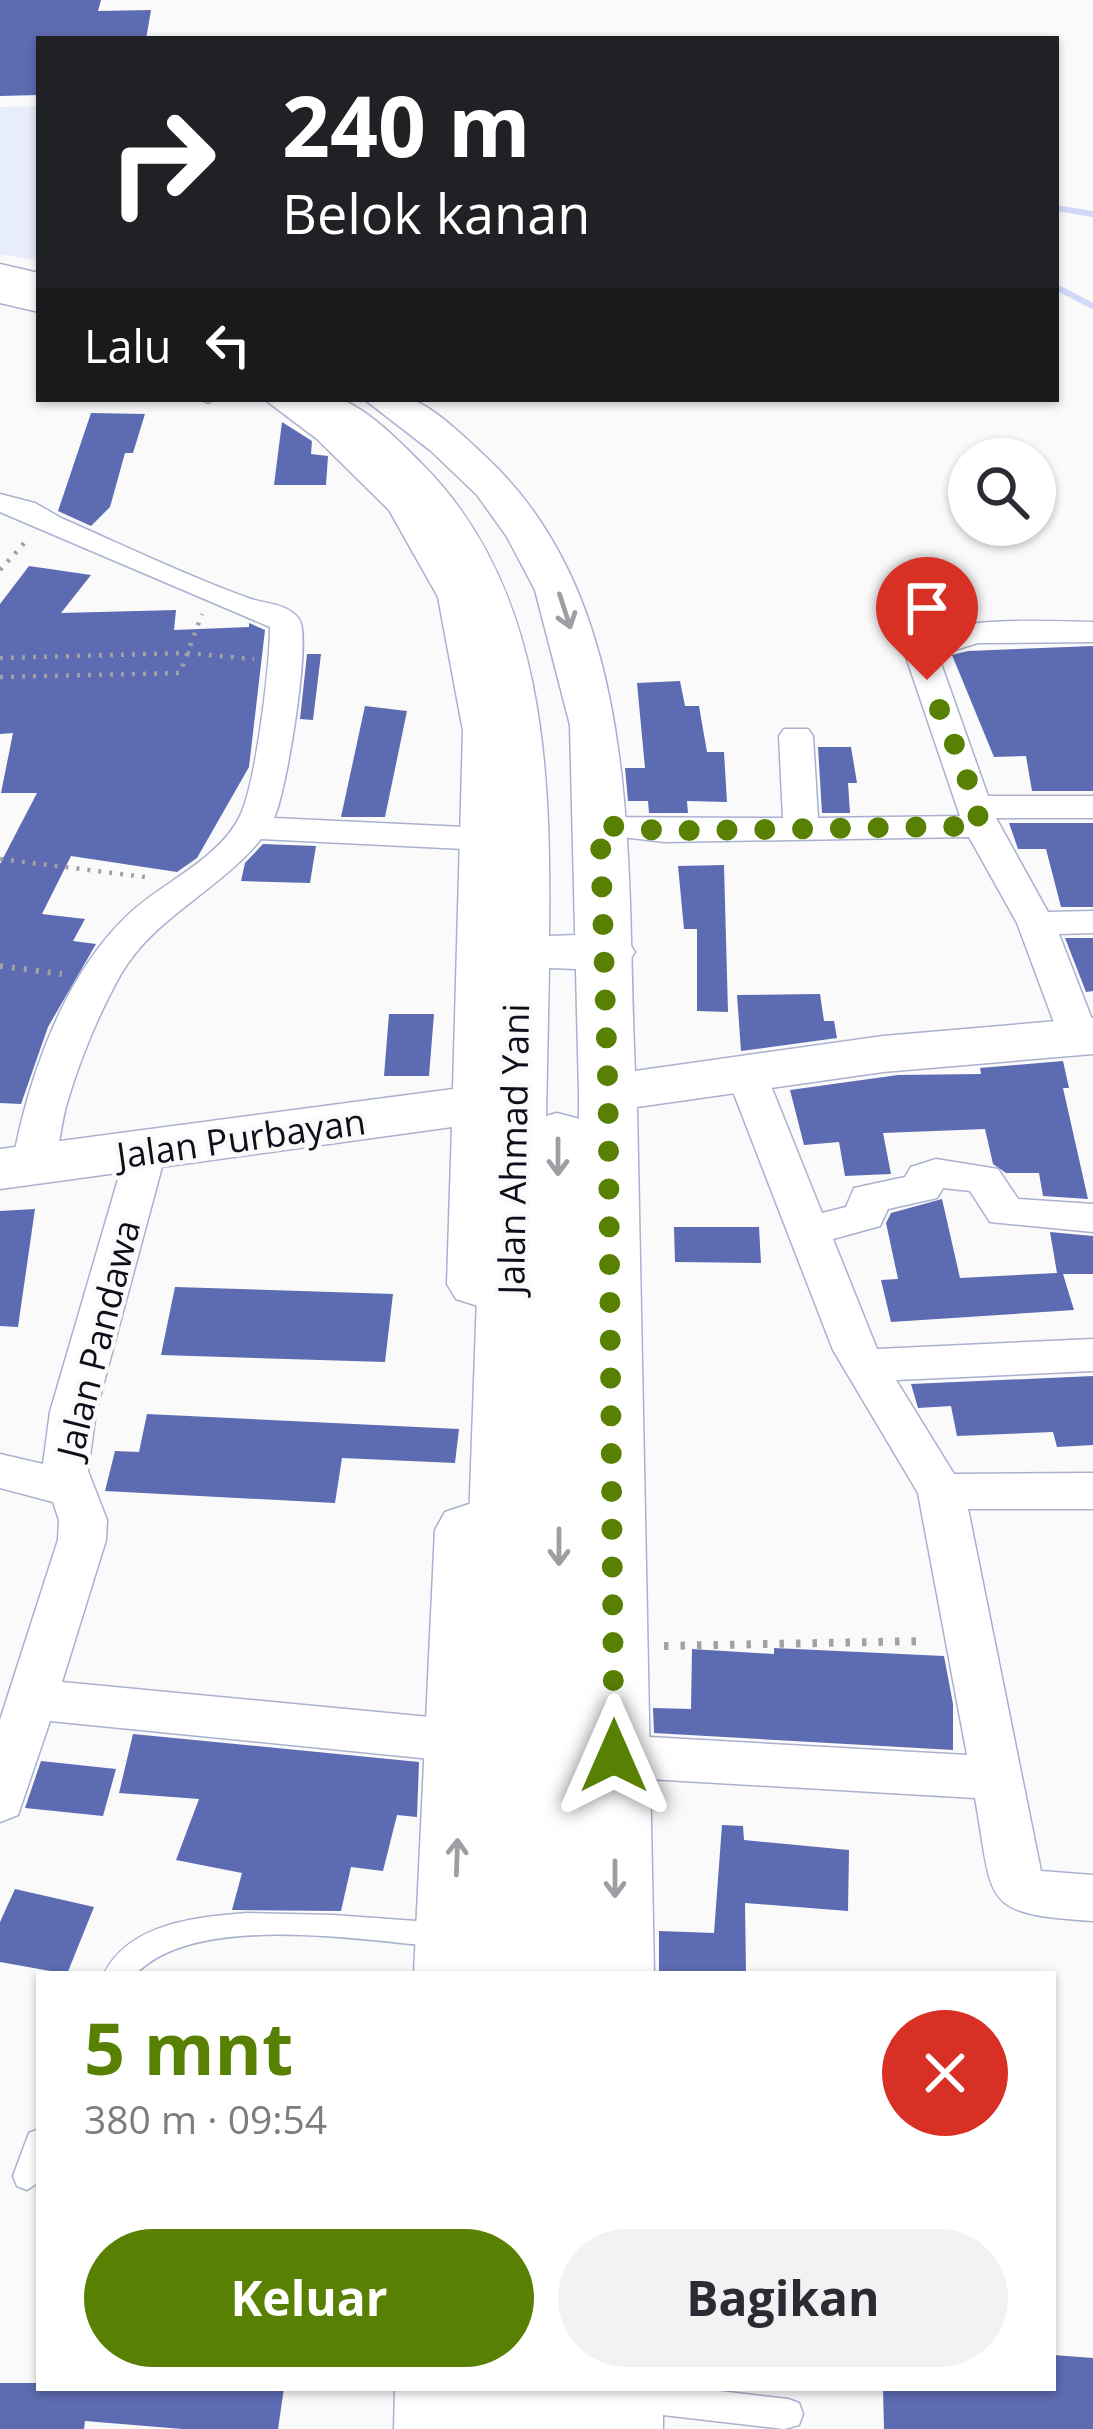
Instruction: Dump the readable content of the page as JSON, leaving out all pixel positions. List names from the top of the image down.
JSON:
{
  "streets": {
    "highway": ["Jalan Ahmad Yani"],
    "street": ["Jalan Purbayan", "Jalan Pandawa"]
  },
  "crossings": [
    ["Jalan Purbayan", "Jalan Pandawa"]
  ],
  "page": {
    "turn": ["240 m", "Belok kanan"],
    "then": "Lalu",
    "heading": ["5 mnt", "380 m · 09:54"],
    "buttons": ["Keluar", "Bagikan"]
  }
}
